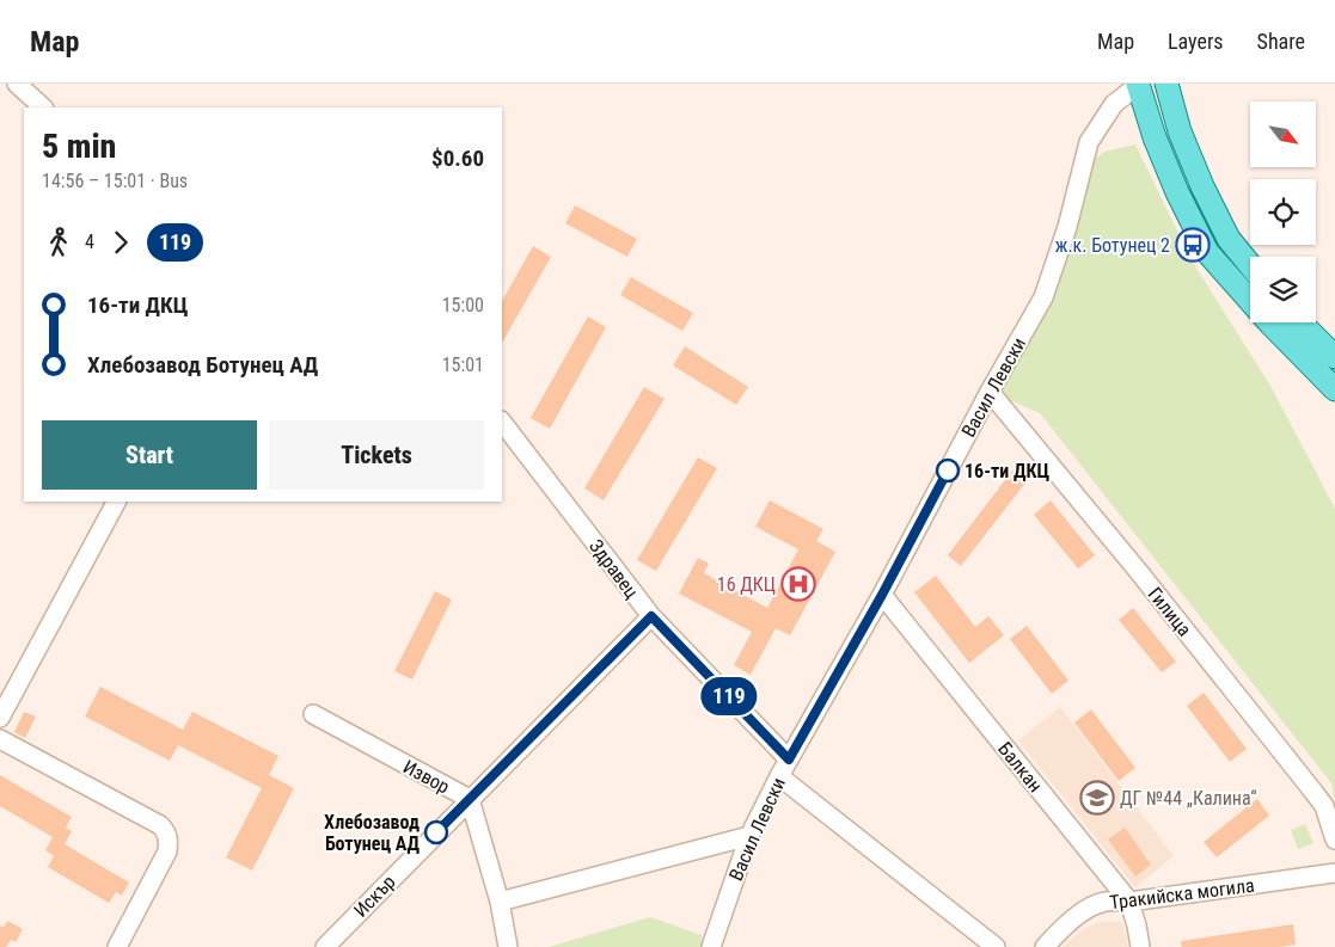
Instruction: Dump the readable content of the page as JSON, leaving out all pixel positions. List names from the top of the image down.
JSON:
{
  "streets": {
    "street": [
      "Васил Левски",
      "Здравец",
      "Гилица",
      "Балкан",
      "Извор",
      "Тракийска могила",
      "Искър"
    ]
  },
  "crossings": [
    ["Васил Левски", "Здравец"],
    ["Васил Левски", "Гилица"],
    ["Васил Левски", "Балкан"],
    ["Здравец", "Искър"],
    ["Балкан", "Тракийска могила"],
    ["Извор", "Искър"]
  ],
  "places": {
    "bus stop": ["ж.к. Ботунец 2"],
    "other": ["16-ти ДКЦ", "Хлебозавод Ботунец АД"],
    "hospital": ["16 ДКЦ"],
    "school or university": ["ДГ №44 „Калина“"]
  },
  "lines": ["bus line 119"],
  "north": "bottom right",
  "page": {
    "header": "Map",
    "nav": ["Map", "Layers", "Share"],
    "on_map": "119",
    "heading": ["5 min", "14:56 – 15:01 · Bus", "$0.60"],
    "legs": ["4", "119"],
    "list": [
      {
        "name": "16-ти ДКЦ",
        "value": "15:00"
      },
      {
        "name": "Хлебозавод Ботунец АД",
        "value": "15:01"
      }
    ],
    "buttons": ["Start", "Tickets"]
  }
}
